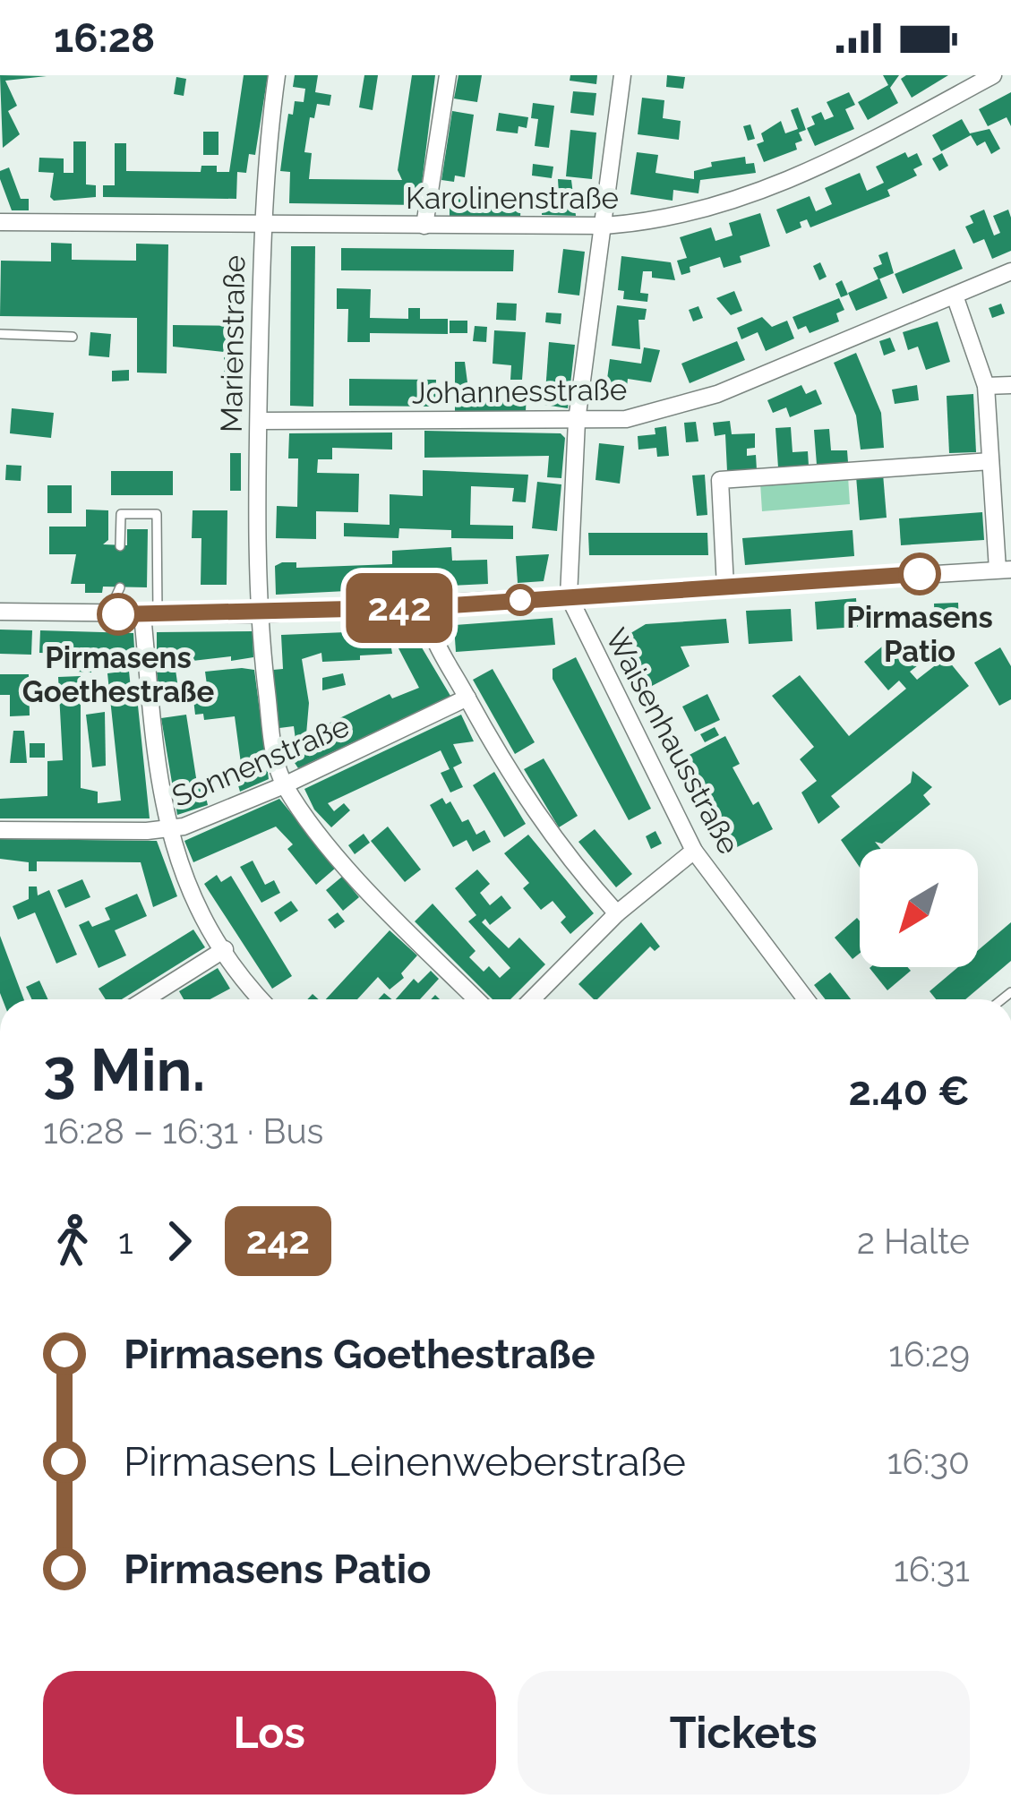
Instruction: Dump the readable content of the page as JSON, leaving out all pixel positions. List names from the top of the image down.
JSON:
{
  "streets": {
    "street": [
      "Karolinenstraße",
      "Marienstraße",
      "Johannesstraße",
      "Waisenhausstraße",
      "Sonnenstraße"
    ]
  },
  "crossings": [
    ["Karolinenstraße", "Marienstraße"],
    ["Marienstraße", "Johannesstraße"],
    ["Marienstraße", "Sonnenstraße"]
  ],
  "places": ["Pirmasens Patio", "Pirmasens Goethestraße"],
  "lines": ["bus line 242"],
  "north": "bottom left",
  "page": {
    "status": "16:28",
    "on_map": "242",
    "heading": ["3 Min.", "16:28 – 16:31 · Bus", "2.40 €"],
    "legs": ["1", "242", "2 Halte"],
    "list": [
      {
        "name": "Pirmasens Goethestraße",
        "value": "16:29"
      },
      {
        "name": "Pirmasens Leinenweberstraße",
        "value": "16:30"
      },
      {
        "name": "Pirmasens Patio",
        "value": "16:31"
      }
    ],
    "buttons": ["Los", "Tickets"]
  }
}
